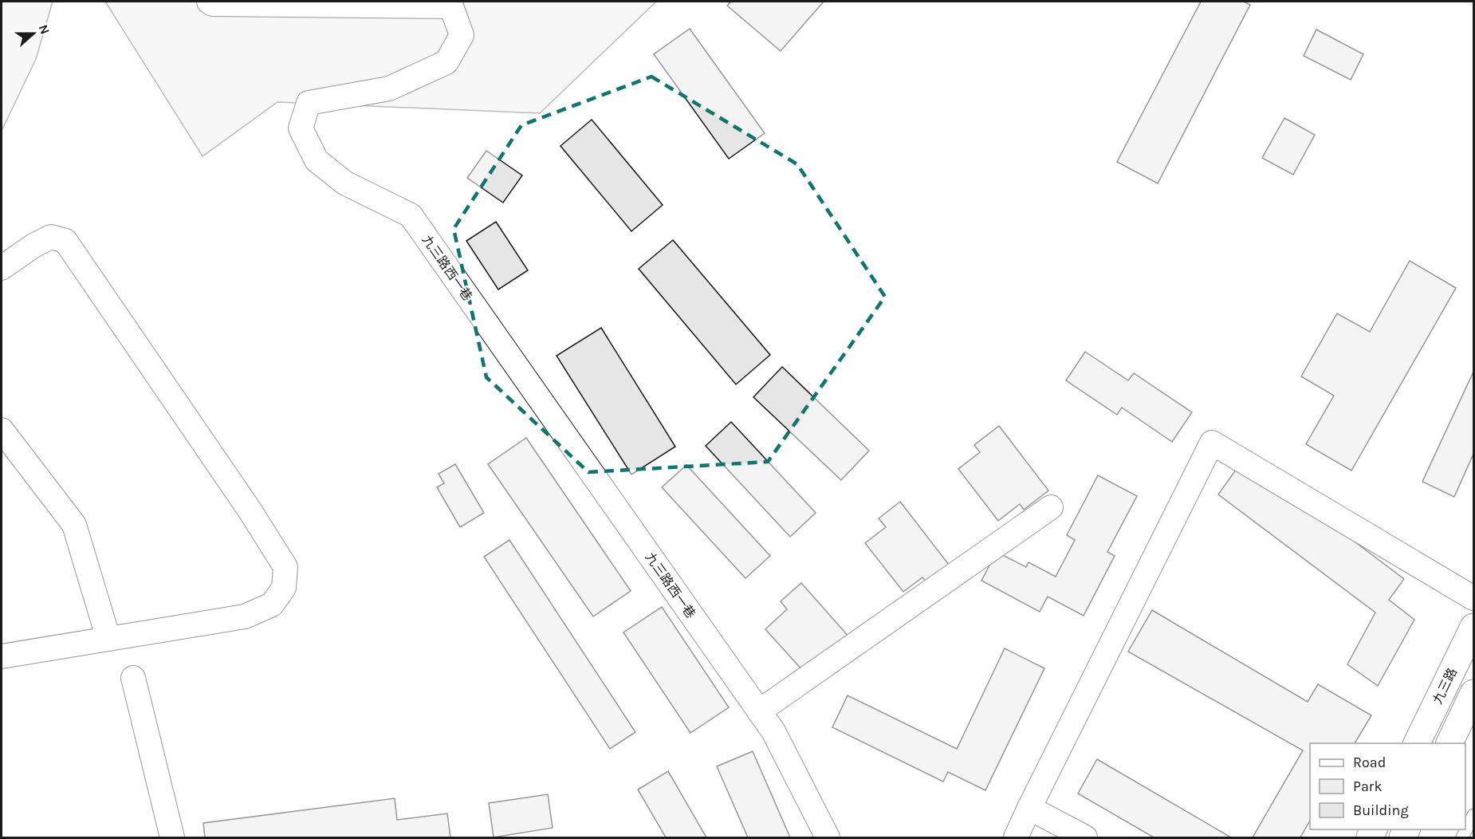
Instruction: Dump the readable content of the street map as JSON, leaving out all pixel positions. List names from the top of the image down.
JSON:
{
  "streets": {
    "highway": ["九三路"],
    "street": ["九三路西一巷"]
  },
  "legend": ["Road", "Park", "Building"],
  "north": "right"
}
